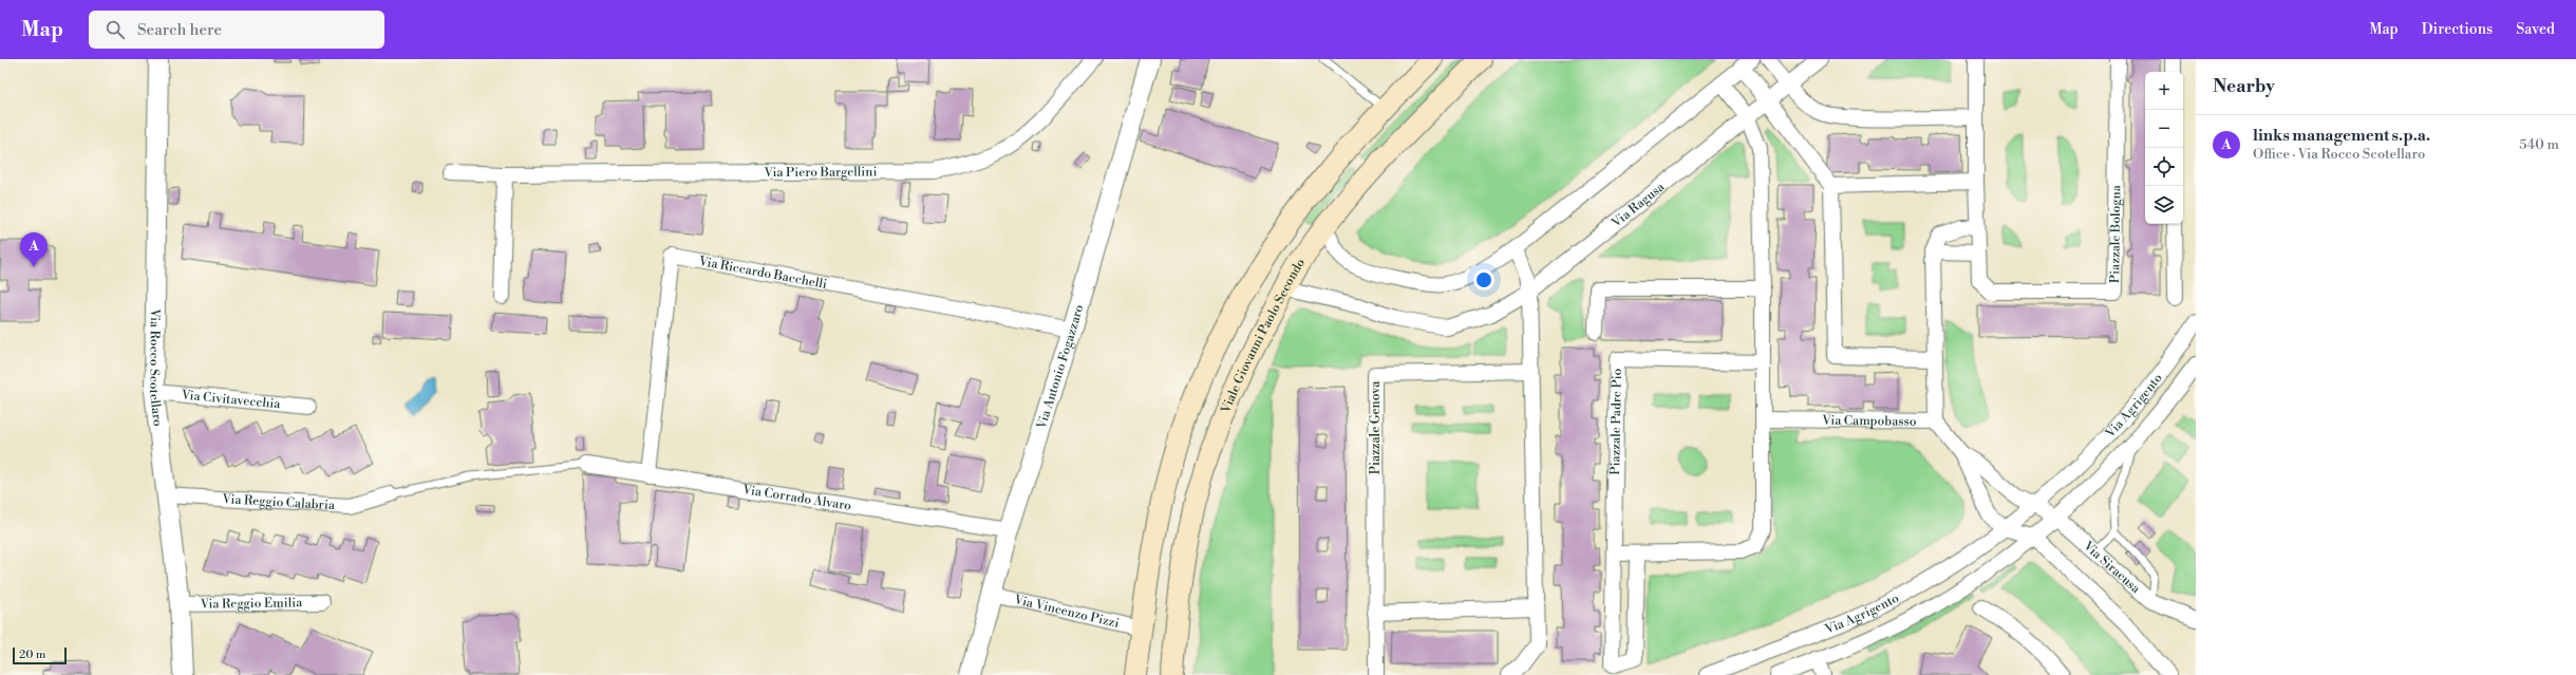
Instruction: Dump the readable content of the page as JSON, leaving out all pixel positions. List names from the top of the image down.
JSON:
{
  "streets": {
    "main road": ["Viale Giovanni Paolo Secondo"],
    "street": [
      "Via Piero Bargellini",
      "Via Ragusa",
      "Piazzale Bologna",
      "Via Riccardo Bacchelli",
      "Via Antonio Fogazzaro",
      "Via Rocco Scotellaro",
      "Via Civitavecchia",
      "Via Agrigento",
      "Via Campobasso",
      "Piazzale Padre Pio",
      "Piazzale Genova",
      "Via Corrado Alvaro",
      "Via Reggio Calabria",
      "Via Siracusa",
      "Via Reggio Emilia",
      "Via Vincenzo Pizzi"
    ]
  },
  "crossings": [
    ["Via Ragusa", "Viale Giovanni Paolo Secondo"],
    ["Via Riccardo Bacchelli", "Via Antonio Fogazzaro"],
    ["Via Riccardo Bacchelli", "Via Corrado Alvaro"],
    ["Via Antonio Fogazzaro", "Via Corrado Alvaro"],
    ["Via Antonio Fogazzaro", "Via Vincenzo Pizzi"],
    ["Via Rocco Scotellaro", "Via Civitavecchia"],
    ["Via Rocco Scotellaro", "Via Reggio Calabria"],
    ["Via Rocco Scotellaro", "Via Reggio Emilia"],
    ["Via Agrigento", "Via Siracusa"]
  ],
  "scale_bar": "20 m",
  "page": {
    "header": "Map",
    "search": "Search here",
    "nav": ["Map", "Directions", "Saved"],
    "heading": "Nearby",
    "map_buttons": ["+", "−"],
    "list": [
      {
        "mark": "A",
        "name": "links management s.p.a.",
        "note": "Office · Via Rocco Scotellaro",
        "value": "540 m"
      }
    ],
    "pins": "A",
    "scale": "20 m"
  }
}
